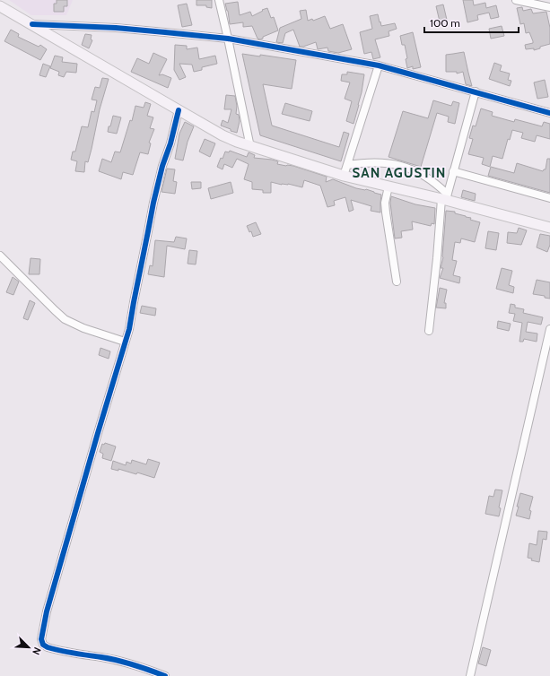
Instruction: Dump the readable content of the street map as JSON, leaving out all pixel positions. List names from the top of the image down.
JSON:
{
  "districts": ["SAN AGUSTIN"],
  "scale_bar": "100 m",
  "north": "bottom right"
}
